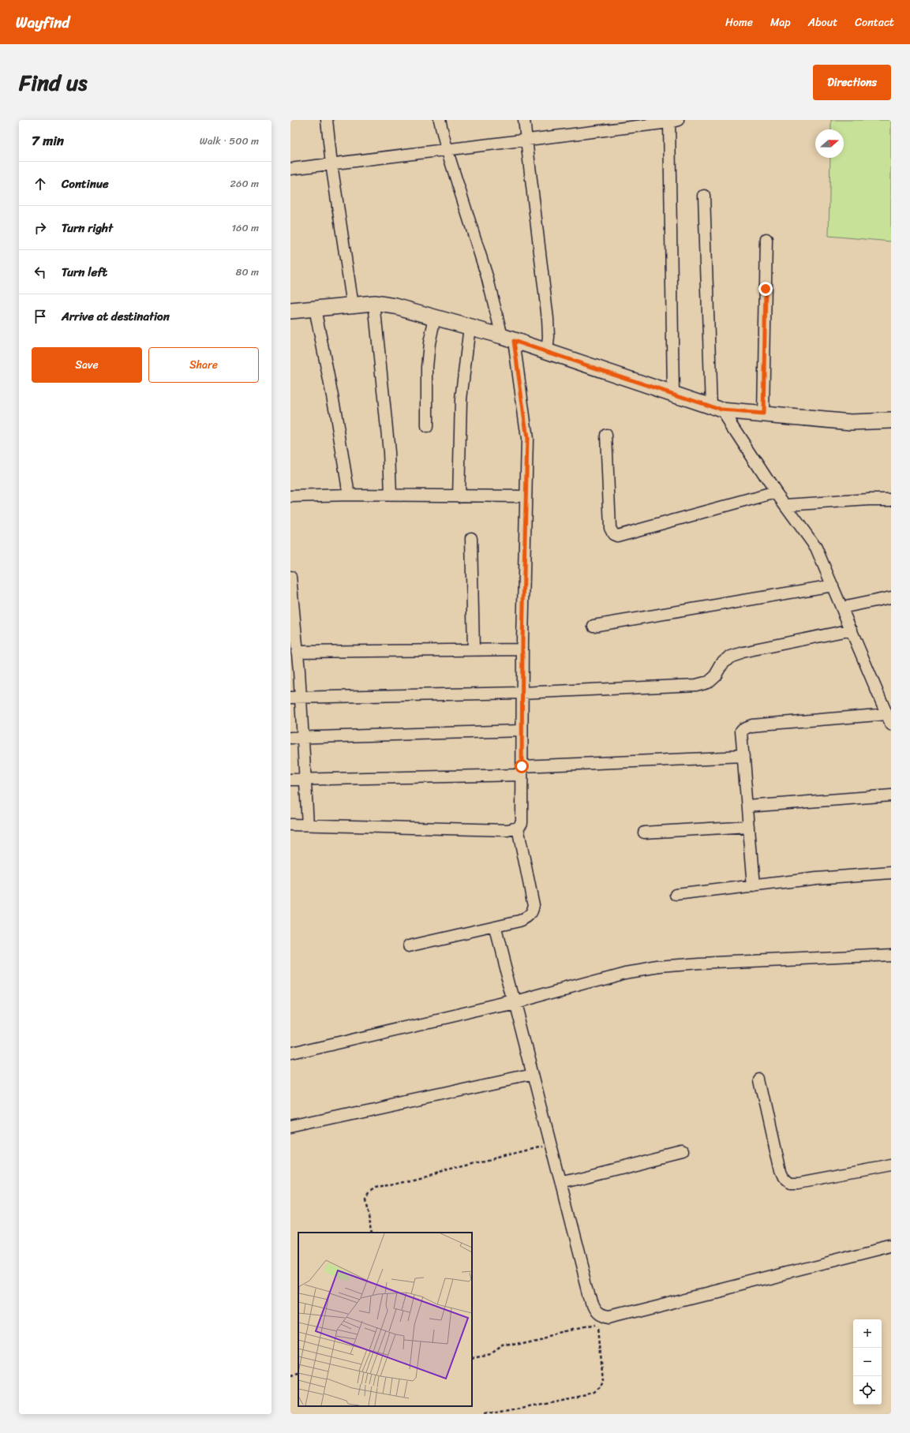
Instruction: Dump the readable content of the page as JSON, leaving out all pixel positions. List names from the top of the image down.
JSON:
{
  "north": "right",
  "page": {
    "header": "Wayfind",
    "nav": [
      "Home",
      "Map",
      "About",
      "Contact"
    ],
    "title": "Find us",
    "buttons": [
      "Directions",
      ["Save", "Share"]
    ],
    "heading": ["7 min", "Walk · 500 m"],
    "list": [
      ["Continue", "260 m"],
      ["Turn right", "160 m"],
      ["Turn left", "80 m"],
      "Arrive at destination"
    ],
    "map_buttons": ["+", "−"]
  }
}
